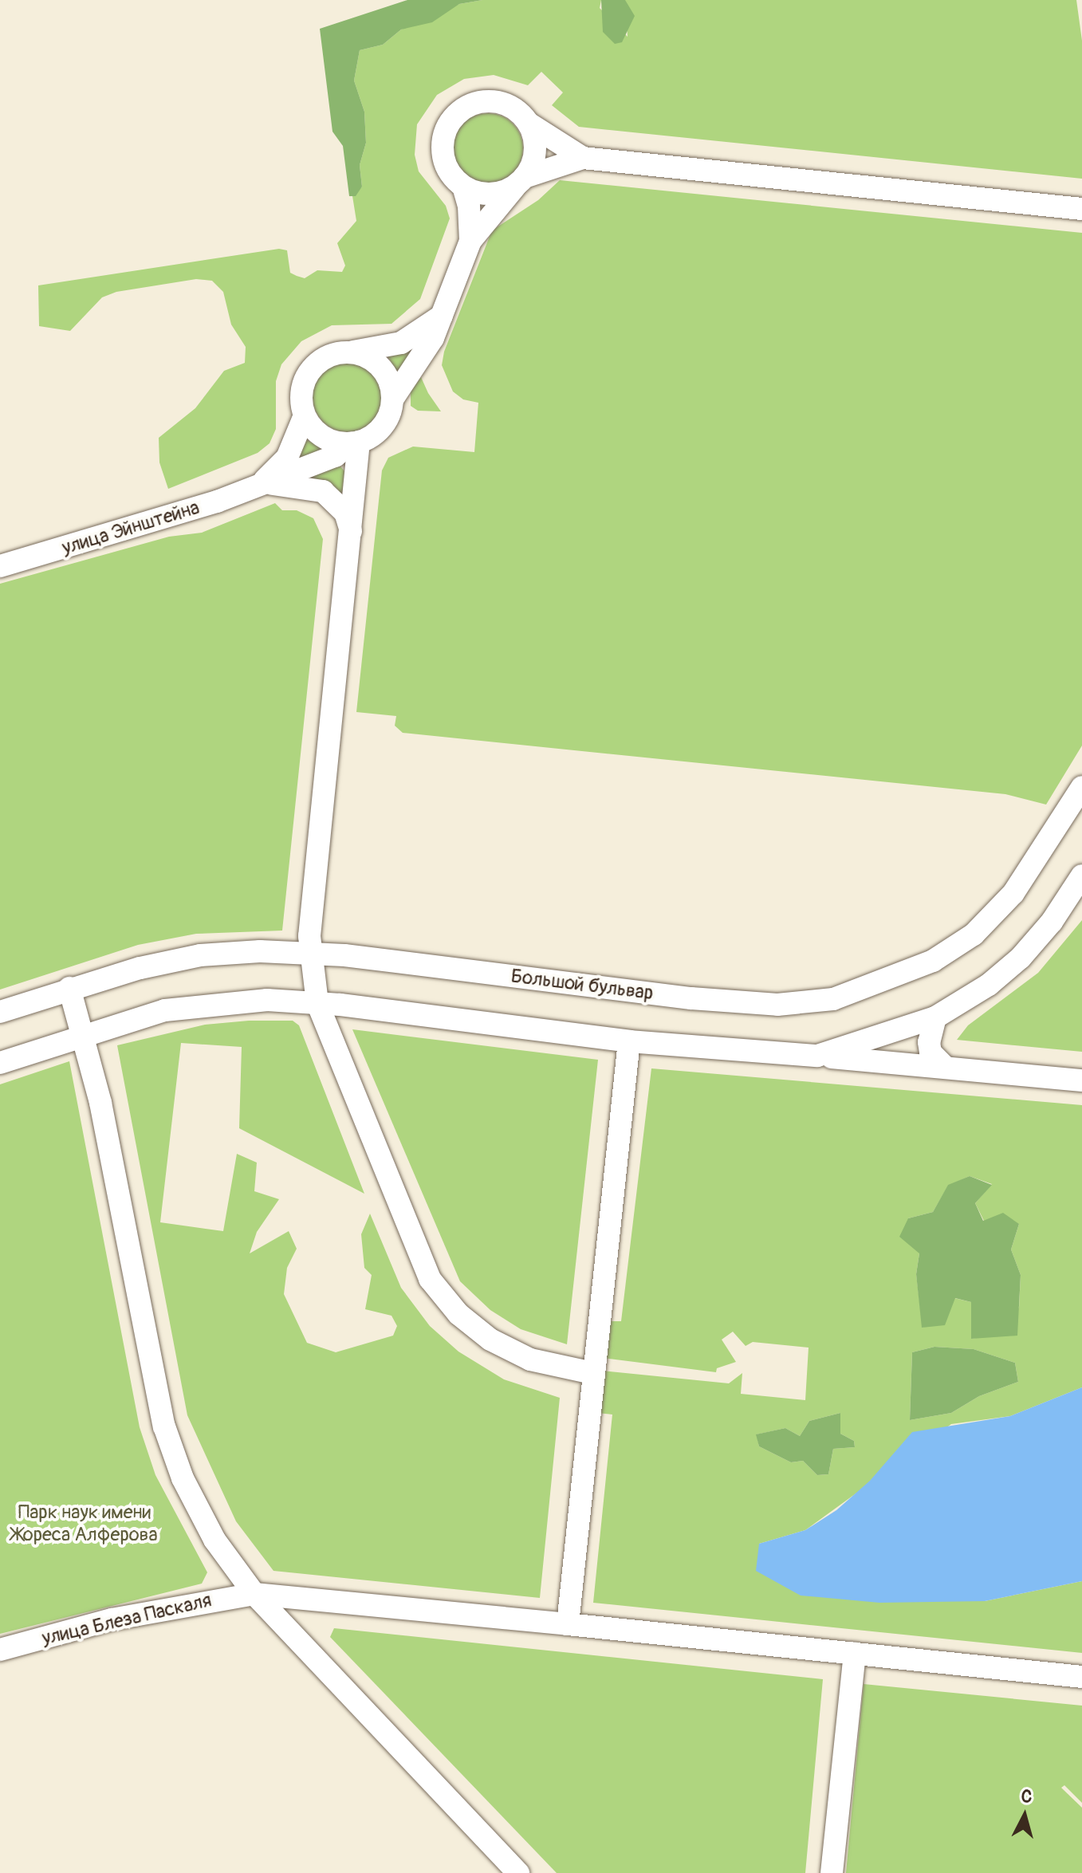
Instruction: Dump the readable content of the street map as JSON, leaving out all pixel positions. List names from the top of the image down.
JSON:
{
  "streets": {
    "street": ["улица Эйнштейна", "Большой бульвар", "улица Блеза Паскаля"]
  },
  "parks": ["Парк наук имени Жореса Алферова"],
  "north": "top"
}
